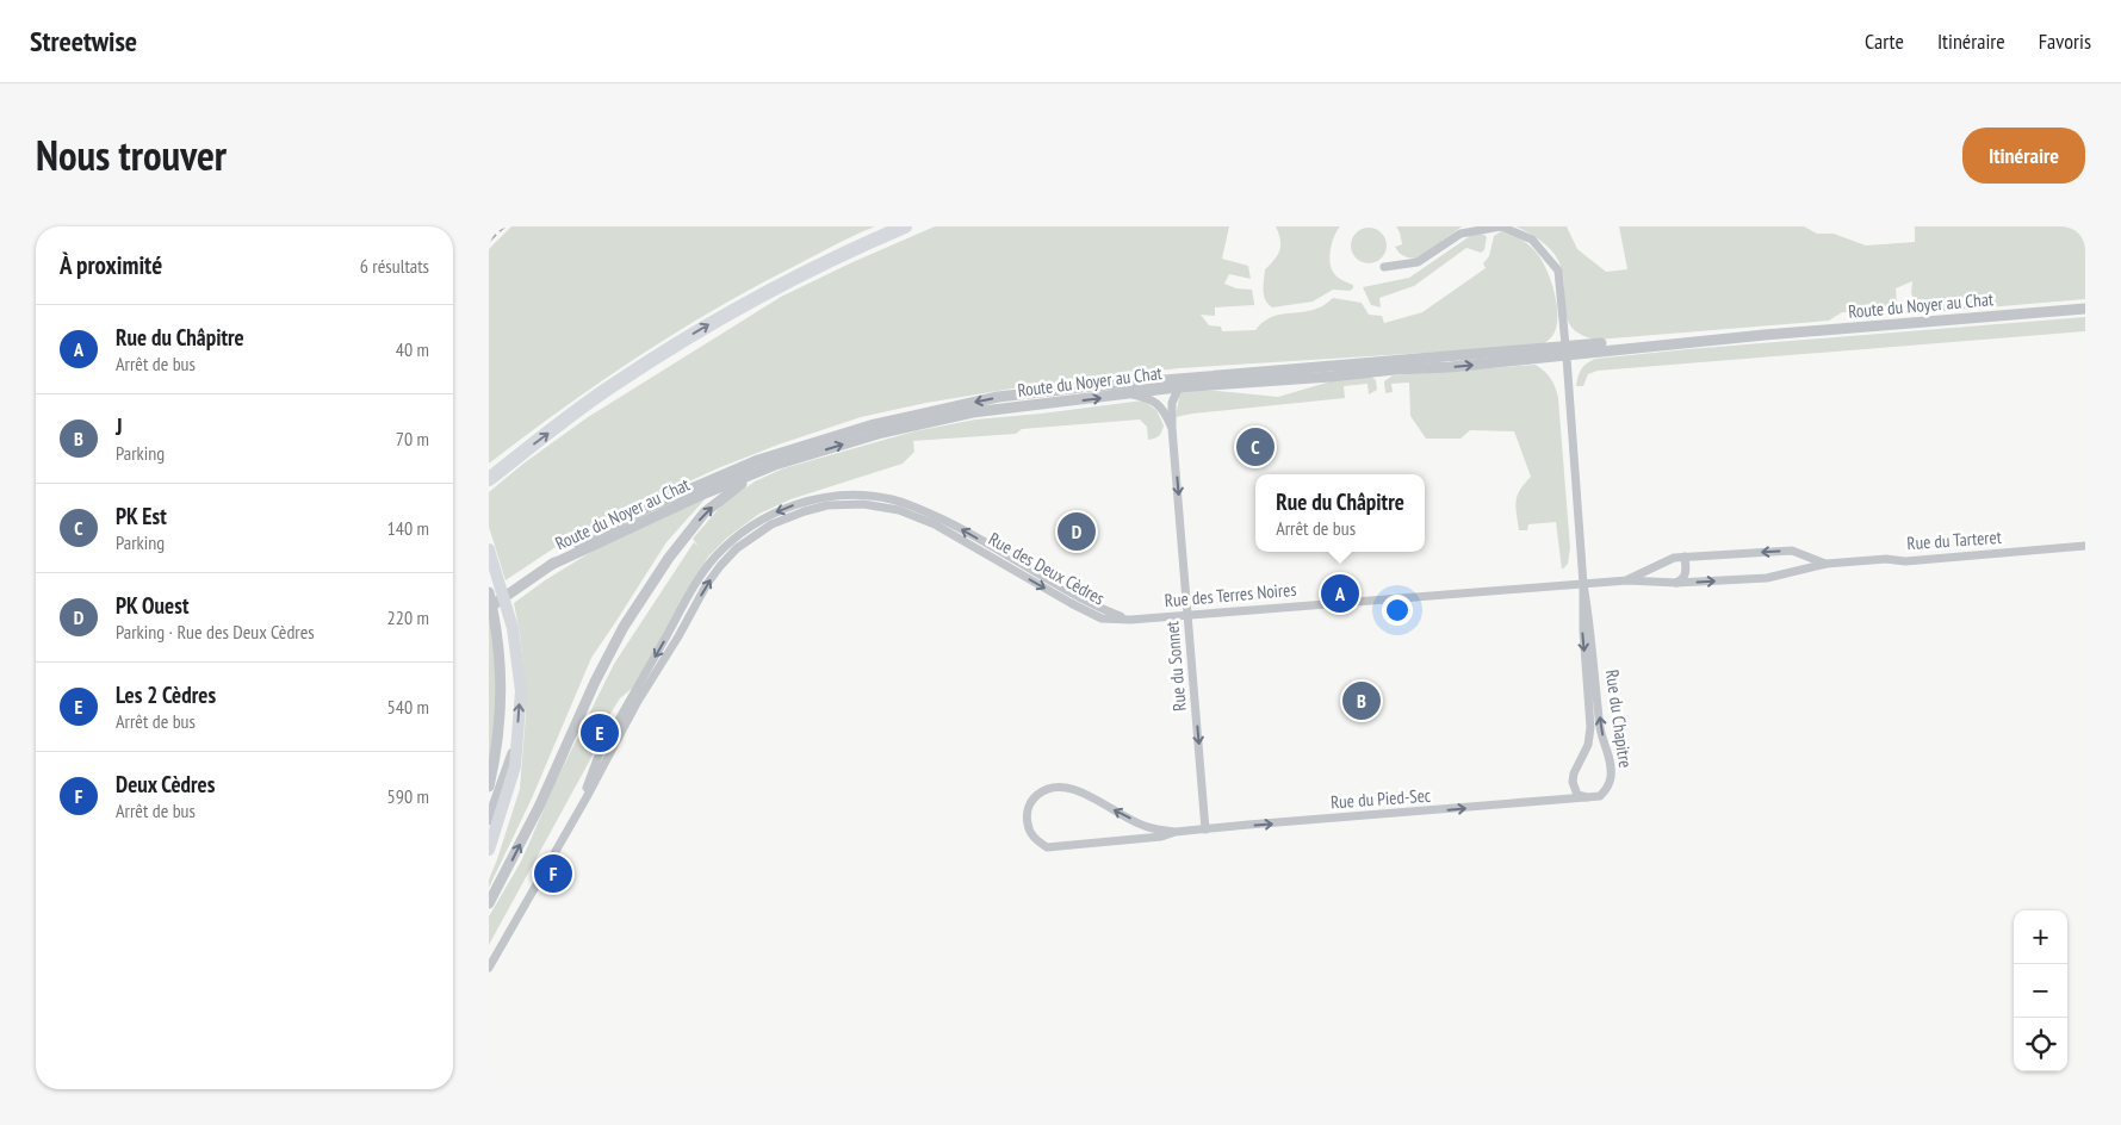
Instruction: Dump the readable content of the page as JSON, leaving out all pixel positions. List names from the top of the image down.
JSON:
{
  "streets": {
    "street": [
      "Route du Noyer au Chat",
      "Rue du Tarteret",
      "Rue des Deux Cèdres",
      "Rue des Terres Noires",
      "Rue du Sonnet",
      "Rue du Chapitre",
      "Rue du Pied-Sec"
    ]
  },
  "crossings": [
    ["Route du Noyer au Chat", "Rue du Sonnet"],
    ["Route du Noyer au Chat", "Rue du Chapitre"],
    ["Rue du Tarteret", "Rue des Terres Noires"],
    ["Rue du Tarteret", "Rue du Chapitre"],
    ["Rue des Deux Cèdres", "Rue des Terres Noires"],
    ["Rue des Terres Noires", "Rue du Sonnet"],
    ["Rue des Terres Noires", "Rue du Chapitre"],
    ["Rue du Sonnet", "Rue du Pied-Sec"],
    ["Rue du Chapitre", "Rue du Pied-Sec"]
  ],
  "one_way": ["Rue du Sonnet", "Rue du Pied-Sec"],
  "page": {
    "header": "Streetwise",
    "nav": ["Carte", "Itinéraire", "Favoris"],
    "title": "Nous trouver",
    "buttons": "Itinéraire",
    "heading": ["À proximité", "6 résultats"],
    "list": [
      {
        "mark": "A",
        "name": "Rue du Châpitre",
        "note": "Arrêt de bus",
        "value": "40 m"
      },
      {
        "mark": "B",
        "name": "J",
        "note": "Parking",
        "value": "70 m"
      },
      {
        "mark": "C",
        "name": "PK Est",
        "note": "Parking",
        "value": "140 m"
      },
      {
        "mark": "D",
        "name": "PK Ouest",
        "note": "Parking · Rue des Deux Cèdres",
        "value": "220 m"
      },
      {
        "mark": "E",
        "name": "Les 2 Cèdres",
        "note": "Arrêt de bus",
        "value": "540 m"
      },
      {
        "mark": "F",
        "name": "Deux Cèdres",
        "note": "Arrêt de bus",
        "value": "590 m"
      }
    ],
    "pins": [
      "C",
      "D",
      "A",
      "B",
      "E",
      "F"
    ],
    "popup": ["Rue du Châpitre", "Arrêt de bus"],
    "map_buttons": ["+", "−"]
  }
}
